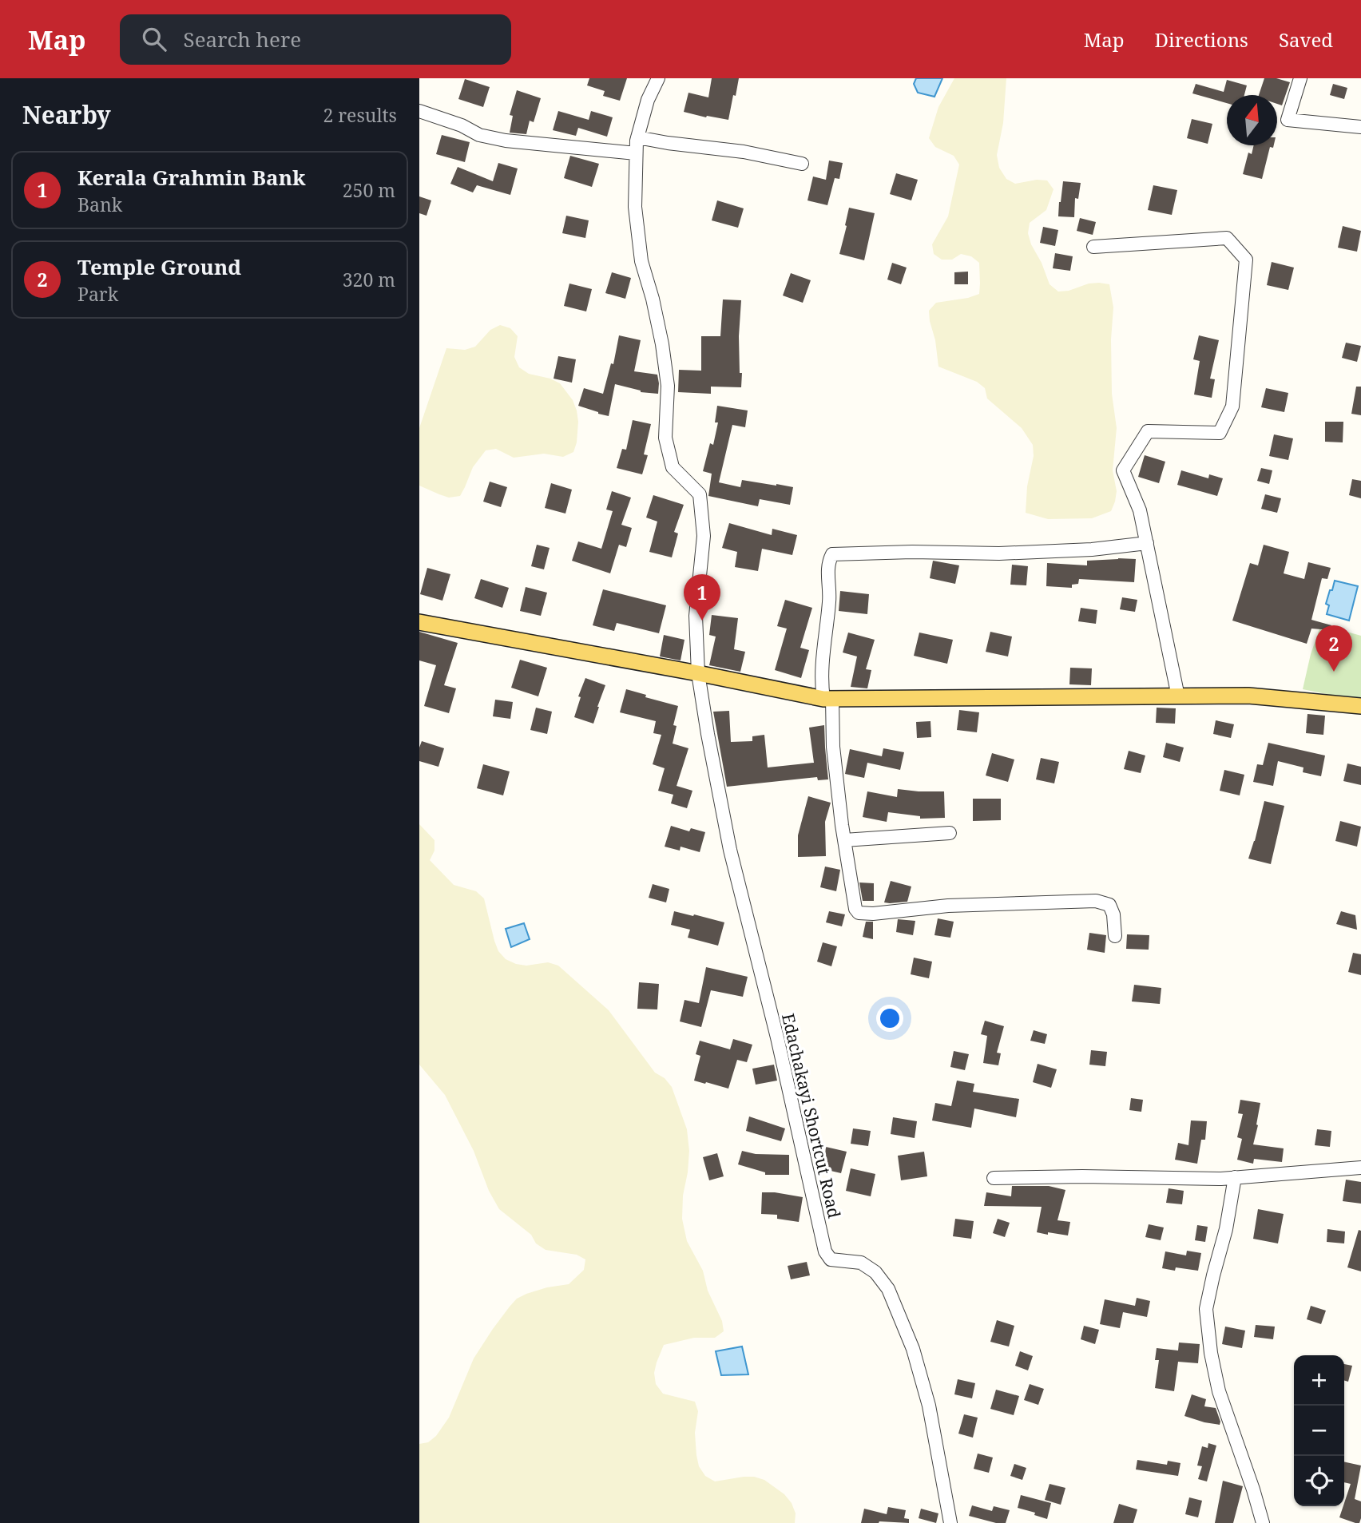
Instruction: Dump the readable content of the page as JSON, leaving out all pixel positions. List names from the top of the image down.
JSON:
{
  "streets": {
    "street": ["Edachakayi Shortcut Road"]
  },
  "north": "top",
  "page": {
    "header": "Map",
    "search": "Search here",
    "nav": ["Map", "Directions", "Saved"],
    "heading": ["Nearby", "2 results"],
    "list": [
      {
        "mark": "1",
        "name": "Kerala Grahmin Bank",
        "note": "Bank",
        "value": "250 m"
      },
      {
        "mark": "2",
        "name": "Temple Ground",
        "note": "Park",
        "value": "320 m"
      }
    ],
    "pins": ["1", "2"],
    "map_buttons": ["+", "−"]
  }
}
